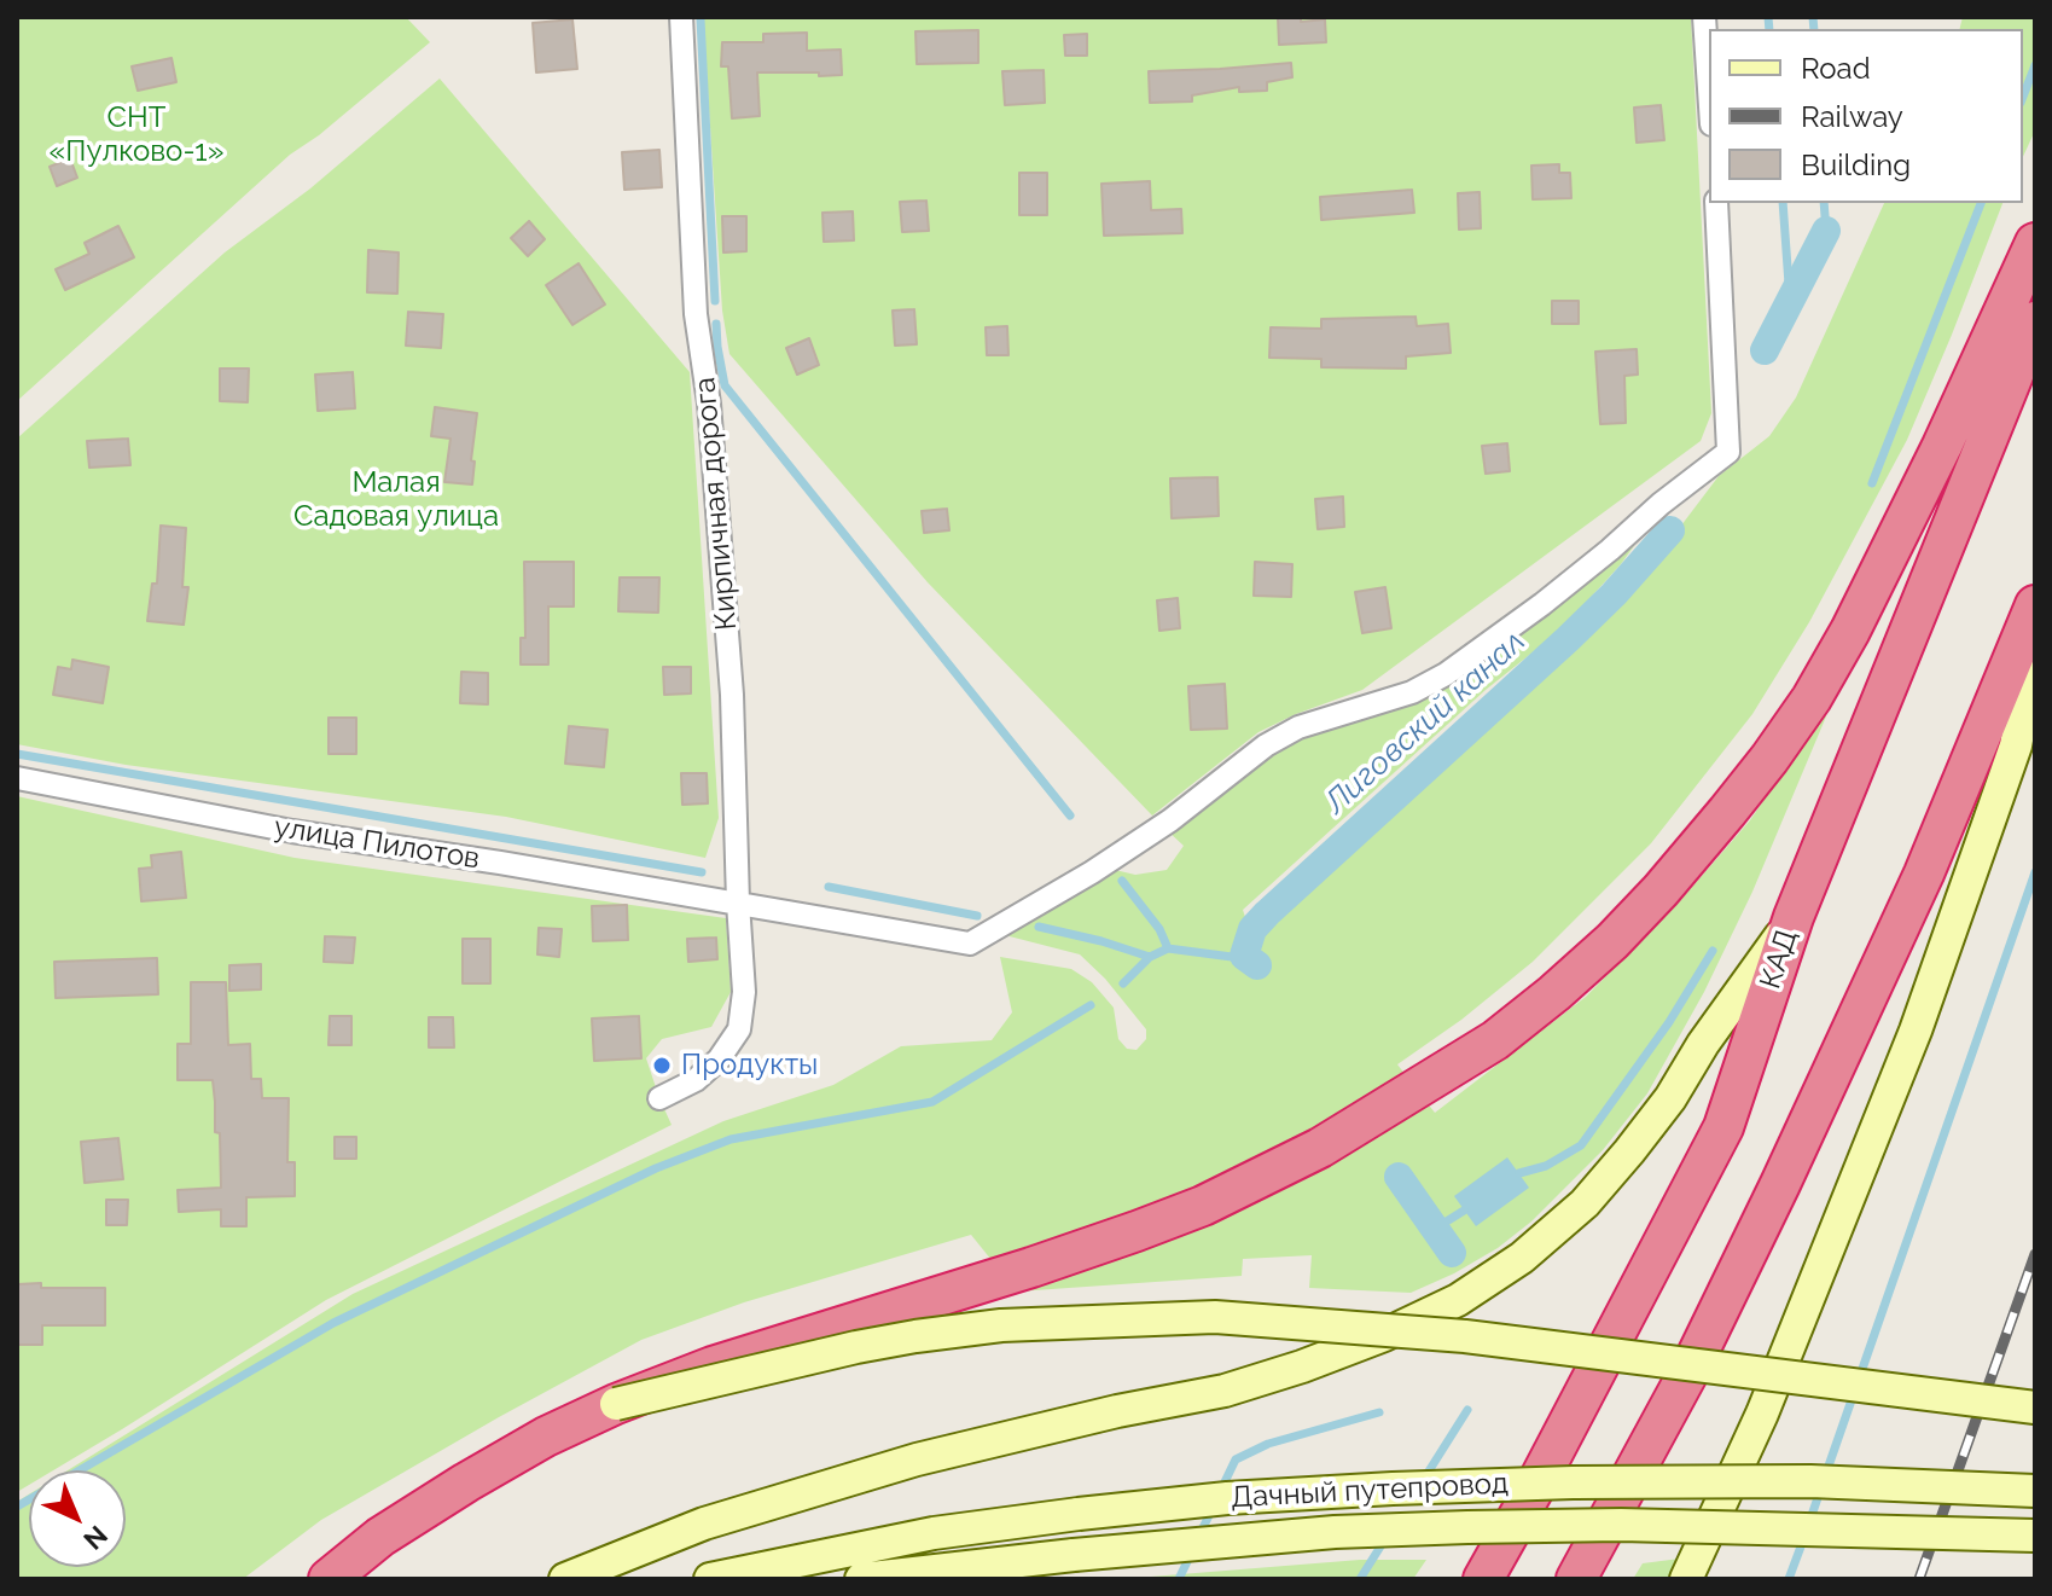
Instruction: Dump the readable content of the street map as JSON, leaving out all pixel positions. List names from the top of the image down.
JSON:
{
  "streets": {
    "highway": ["КАД"],
    "main road": ["Дачный путепровод"],
    "street": ["Кирпичная дорога", "улица Пилотов"]
  },
  "crossings": [
    ["Кирпичная дорога", "улица Пилотов"]
  ],
  "water": ["Лиговский канал"],
  "parks": ["СНТ «Пулково-1»", "Малая Садовая улица"],
  "places": ["Продукты"],
  "legend": ["Road", "Railway", "Building"],
  "north": "bottom right"
}
